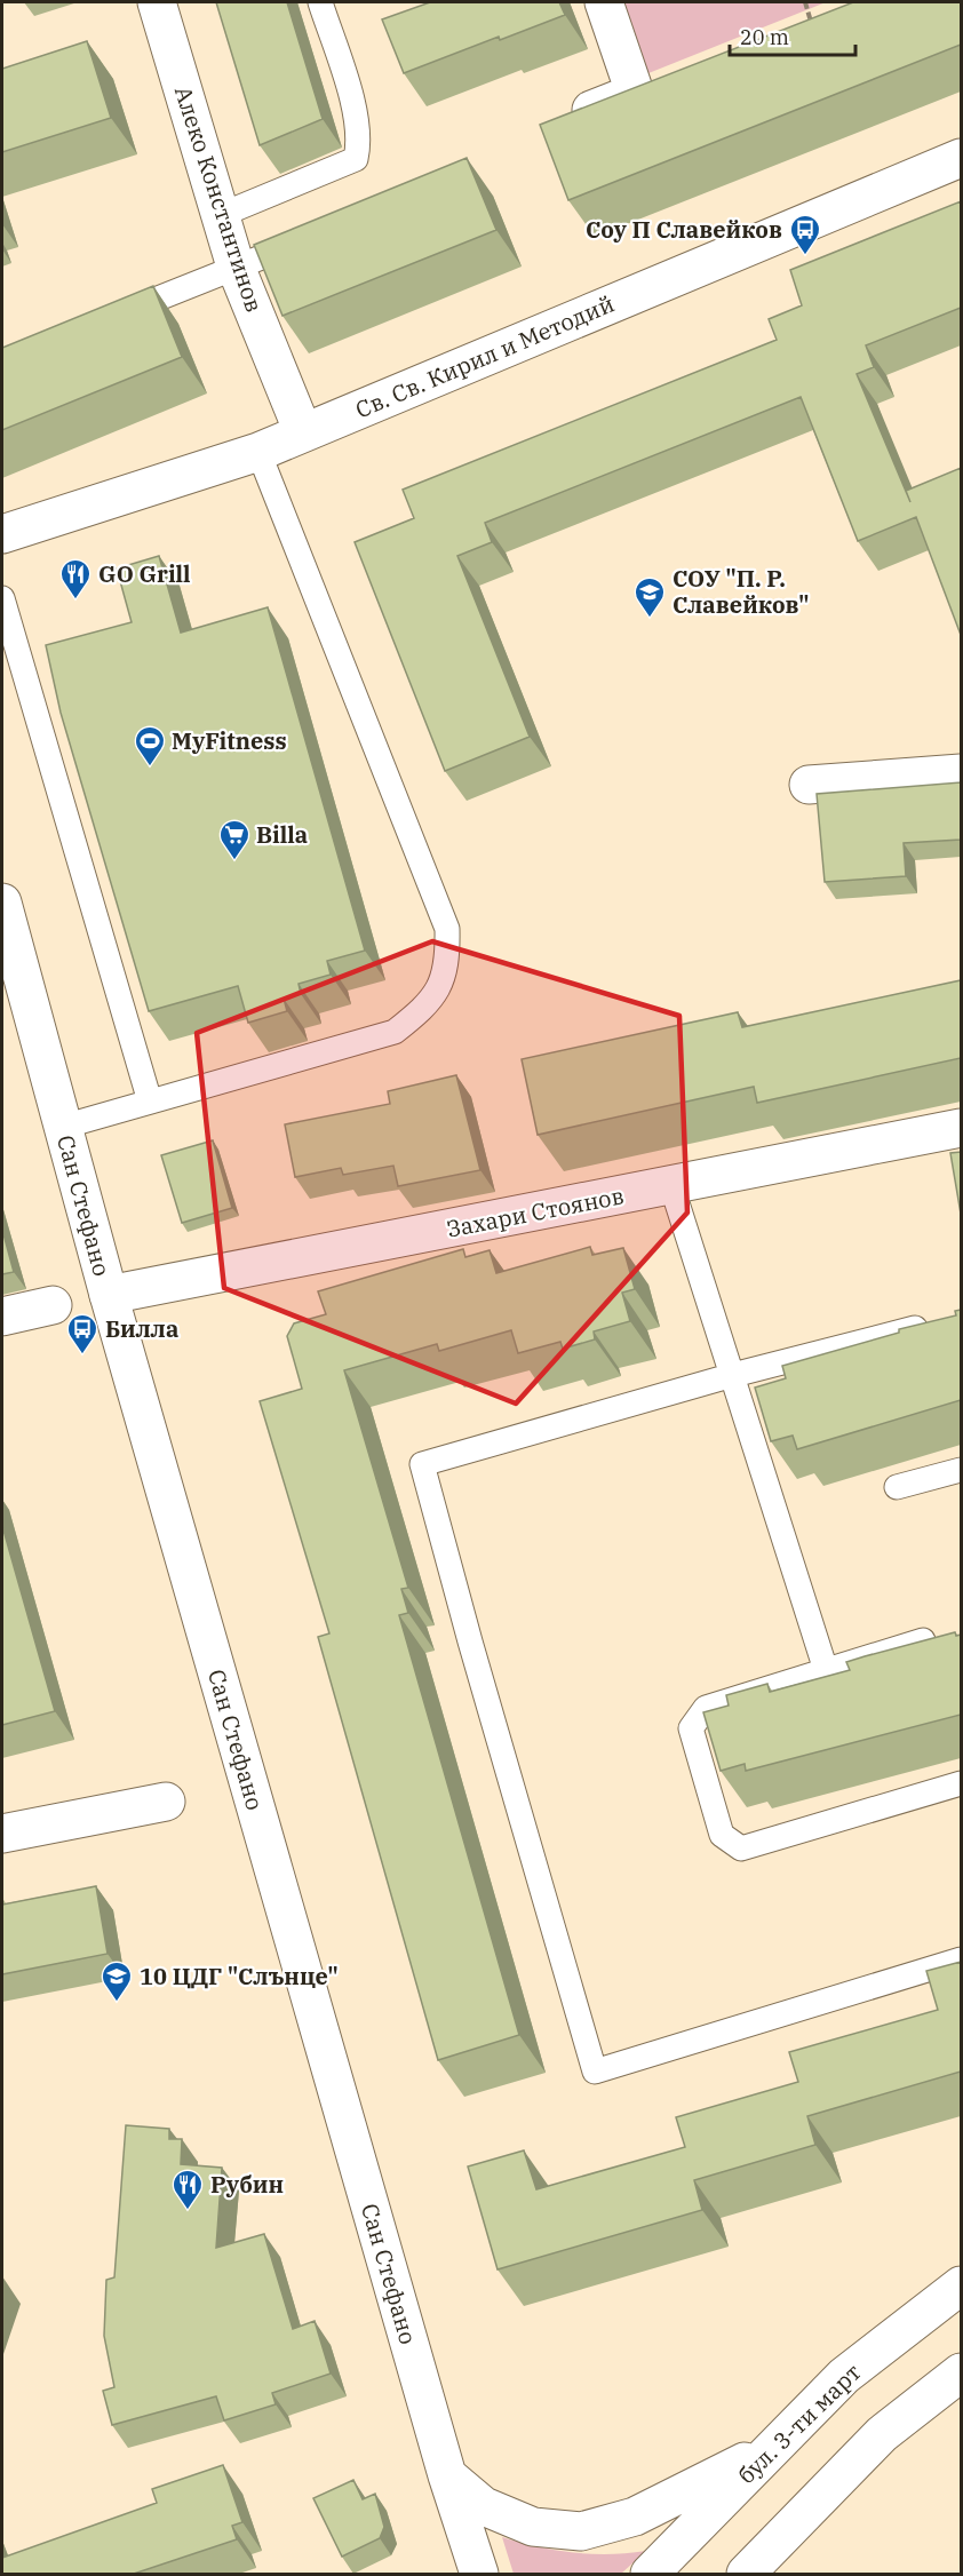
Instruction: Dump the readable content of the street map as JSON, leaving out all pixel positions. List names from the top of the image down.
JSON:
{
  "streets": {
    "street": [
      "Алеко Константинов",
      "Св. Св. Кирил и Методий",
      "Сан Стефано",
      "Захари Стоянов",
      "бул. 3-ти март"
    ]
  },
  "crossings": [
    ["Алеко Константинов", "Св. Св. Кирил и Методий"],
    ["Сан Стефано", "Захари Стоянов"]
  ],
  "places": {
    "bus stop": ["Соу П Славейков", "Билла"],
    "restaurant": ["GO Grill", "Рубин"],
    "school or university": ["СОУ \"П. Р. Славейков\"", "10 ЦДГ \"Слънце\""],
    "sports": ["MyFitness"],
    "supermarket": ["Billa"]
  },
  "scale_bar": "20 m"
}
